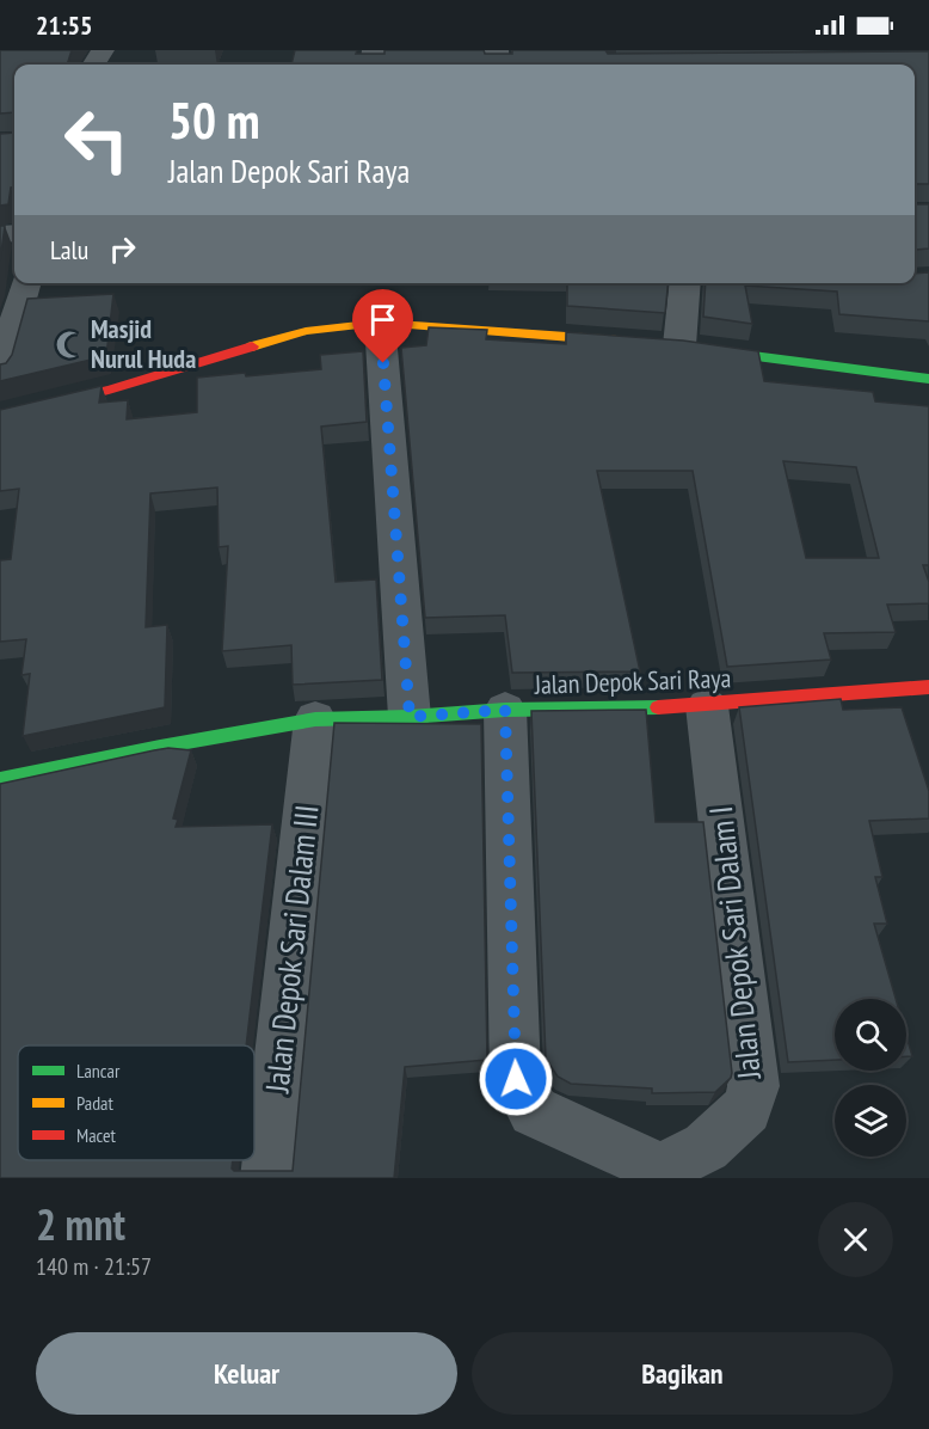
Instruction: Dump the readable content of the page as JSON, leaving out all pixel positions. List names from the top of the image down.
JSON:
{
  "streets": {
    "street": ["Jalan Depok Sari Raya", "Jalan Depok Sari Dalam I", "Jalan Depok Sari Dalam III"]
  },
  "crossings": [
    ["Jalan Depok Sari Raya", "Jalan Depok Sari Dalam I"],
    ["Jalan Depok Sari Raya", "Jalan Depok Sari Dalam III"]
  ],
  "places": {
    "mosque": ["Masjid Nurul Huda"]
  },
  "legend": ["Lancar", "Padat", "Macet"],
  "page": {
    "status": "21:55",
    "turn": ["50 m", "Jalan Depok Sari Raya"],
    "then": "Lalu",
    "heading": ["2 mnt", "140 m · 21:57"],
    "buttons": ["Keluar", "Bagikan"]
  }
}
